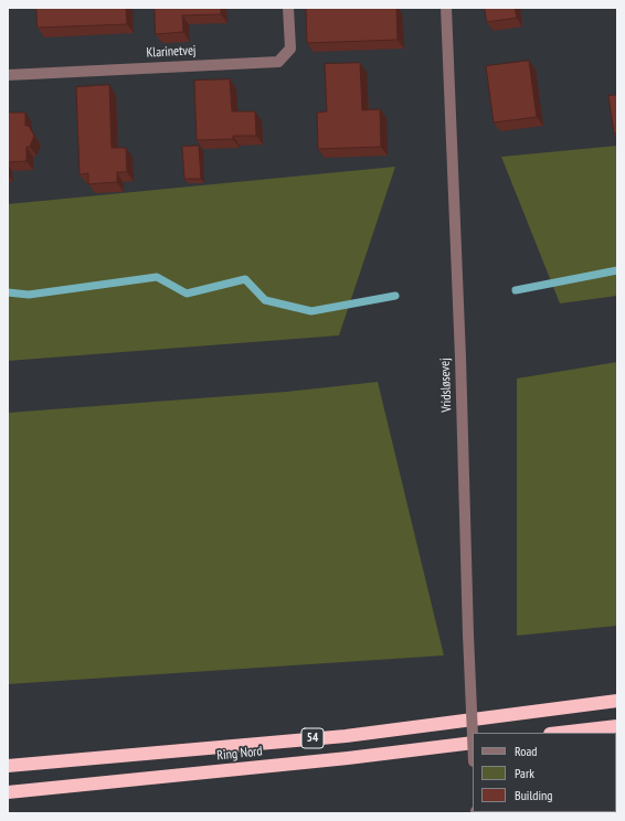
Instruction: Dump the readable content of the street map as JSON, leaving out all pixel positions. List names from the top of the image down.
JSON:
{
  "streets": {
    "highway": ["54", "Ring Nord"],
    "street": ["Klarinetvej", "Vridsløsevej"]
  },
  "legend": ["Road", "Park", "Building"]
}
